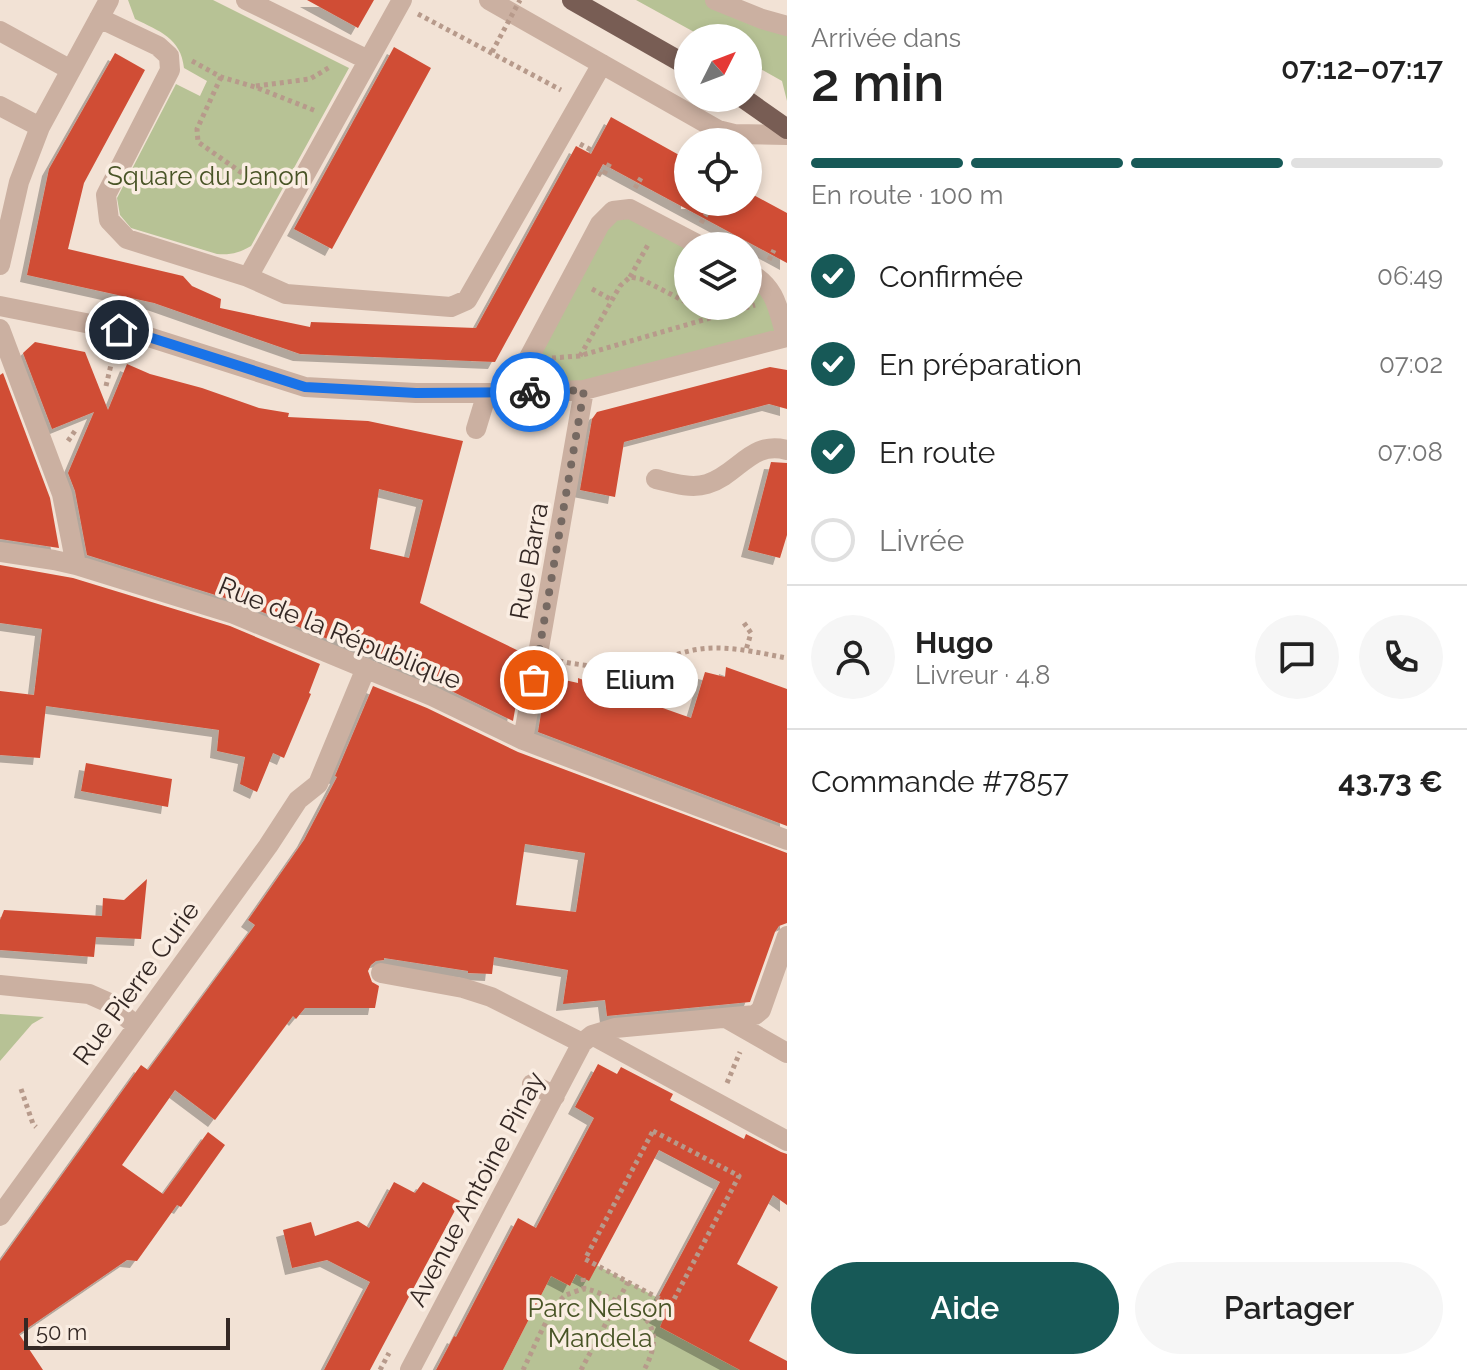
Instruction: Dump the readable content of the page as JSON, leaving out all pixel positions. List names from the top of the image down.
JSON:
{
  "streets": {
    "street": [
      "Rue Barra",
      "Rue de la République",
      "Rue Pierre Curie",
      "Avenue Antoine Pinay"
    ]
  },
  "crossings": [
    ["Rue Barra", "Rue de la République"],
    ["Rue de la République", "Rue Pierre Curie"]
  ],
  "parks": ["Square du Janon", "Parc Nelson Mandela"],
  "places": ["Elium"],
  "scale_bar": "50 m",
  "north": "top right",
  "page": {
    "heading": ["2 min", "Arrivée dans", "07:12–07:17"],
    "panel": [
      "Hugo",
      "Livreur · 4.8",
      "Commande #7857",
      "43.73 €"
    ],
    "bar": "En route · 100 m",
    "list": [
      ["Confirmée", "06:49"],
      ["En préparation", "07:02"],
      ["En route", "07:08"],
      "Livrée"
    ],
    "bubble": "Elium",
    "buttons": ["Aide", "Partager"],
    "scale": "50 m"
  }
}
